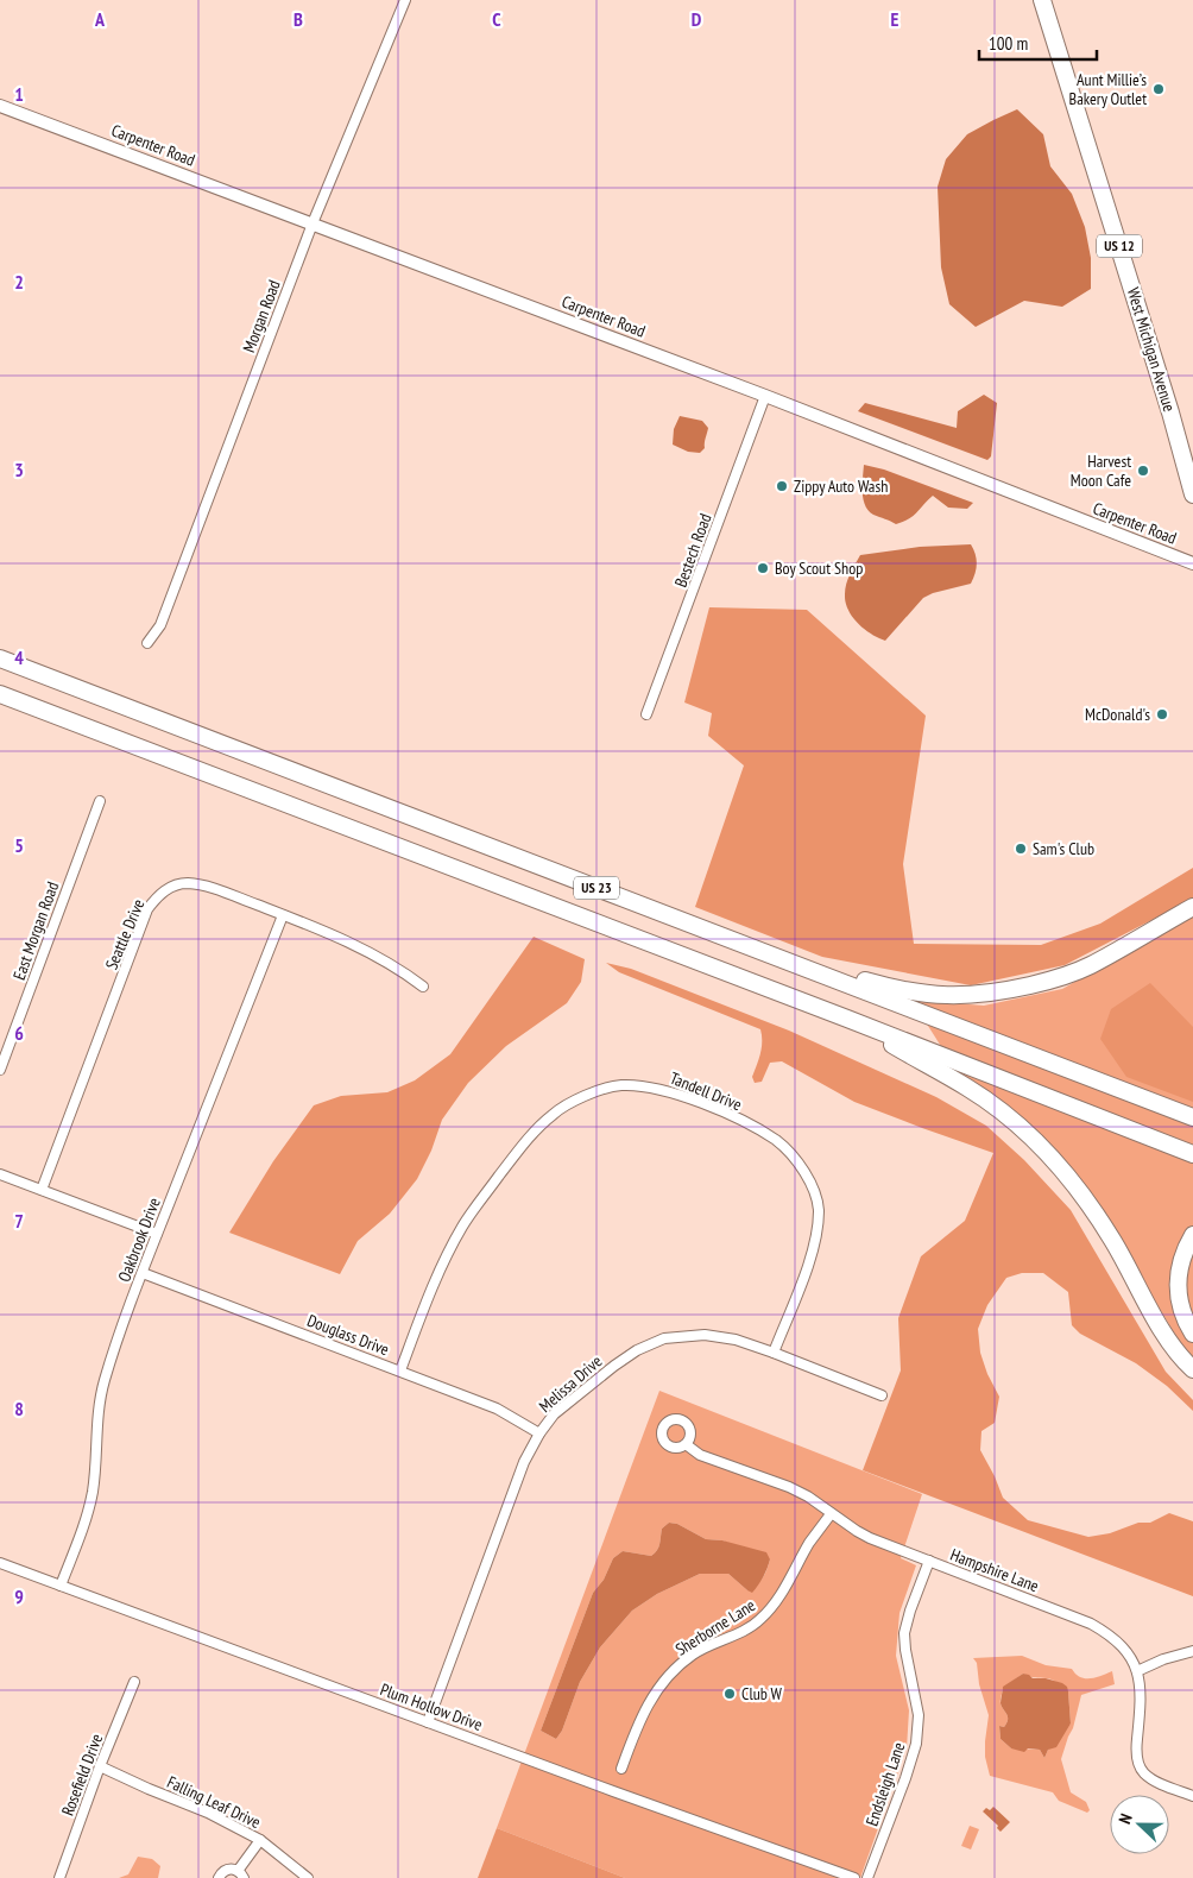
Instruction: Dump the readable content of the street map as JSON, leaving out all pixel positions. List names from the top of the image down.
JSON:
{
  "streets": {
    "highway": ["US 12", "West Michigan Avenue", "US 23"],
    "main road": ["Carpenter Road"],
    "street": [
      "Morgan Road",
      "Bestech Road",
      "East Morgan Road",
      "Seattle Drive",
      "Tandell Drive",
      "Oakbrook Drive",
      "Douglass Drive",
      "Melissa Drive",
      "Hampshire Lane",
      "Sherborne Lane",
      "Plum Hollow Drive",
      "Rosefield Drive",
      "Endsleigh Lane",
      "Falling Leaf Drive"
    ]
  },
  "crossings": [
    ["Carpenter Road", "Morgan Road"],
    ["Carpenter Road", "Bestech Road"],
    ["Seattle Drive", "Oakbrook Drive"],
    ["Tandell Drive", "Douglass Drive"],
    ["Tandell Drive", "Melissa Drive"],
    ["Oakbrook Drive", "Douglass Drive"],
    ["Oakbrook Drive", "Plum Hollow Drive"],
    ["Douglass Drive", "Melissa Drive"],
    ["Melissa Drive", "Plum Hollow Drive"],
    ["Hampshire Lane", "Sherborne Lane"],
    ["Hampshire Lane", "Endsleigh Lane"],
    ["Rosefield Drive", "Falling Leaf Drive"]
  ],
  "places": [
    "Aunt Millie’s Bakery Outlet",
    "Harvest Moon Cafe",
    "Zippy Auto Wash",
    "Boy Scout Shop",
    "McDonald's",
    "Sam's Club",
    "Club W"
  ],
  "scale_bar": "100 m",
  "north": "left",
  "grid": {
    "columns": [
      "A",
      "B",
      "C",
      "D",
      "E"
    ],
    "rows": [
      "1",
      "2",
      "3",
      "4",
      "5",
      "6",
      "7",
      "8",
      "9"
    ]
  }
}
